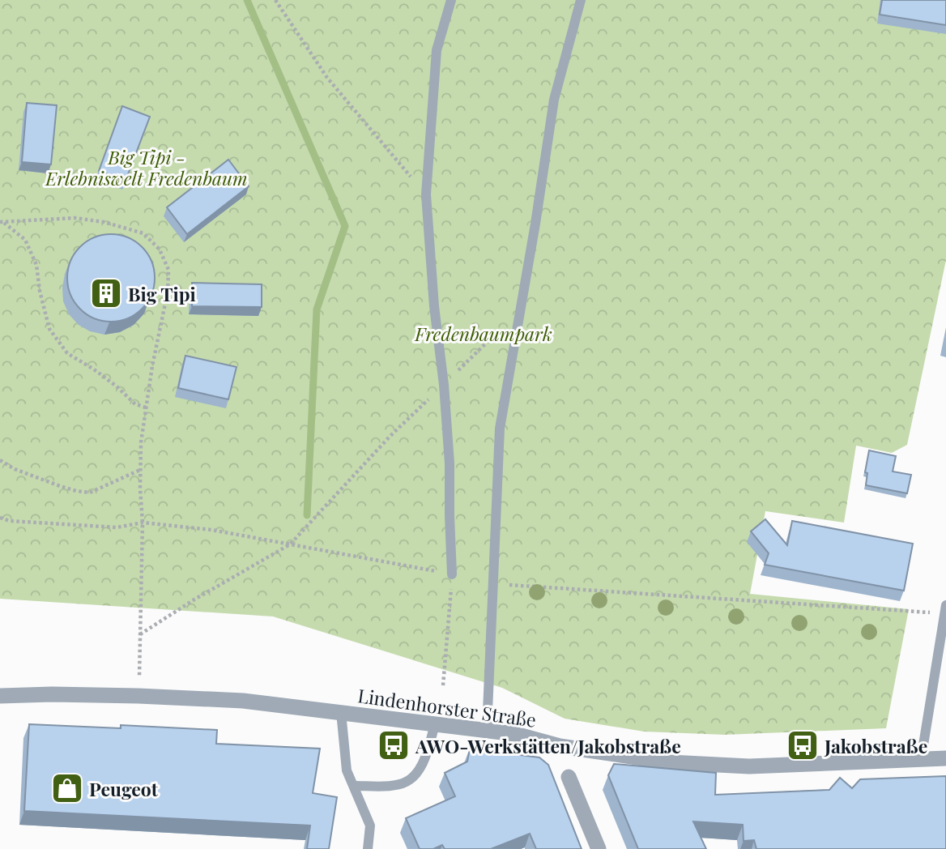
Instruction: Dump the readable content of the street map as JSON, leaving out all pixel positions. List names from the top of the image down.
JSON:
{
  "streets": {
    "street": ["Lindenhorster Straße"]
  },
  "parks": ["Big Tipi - Erlebniswelt Fredenbaum", "Fredenbaumpark"],
  "places": {
    "building": ["Big Tipi"],
    "bus stop": ["AWO-Werkstätten/Jakobstraße", "Jakobstraße"],
    "shop": ["Peugeot"]
  }
}
